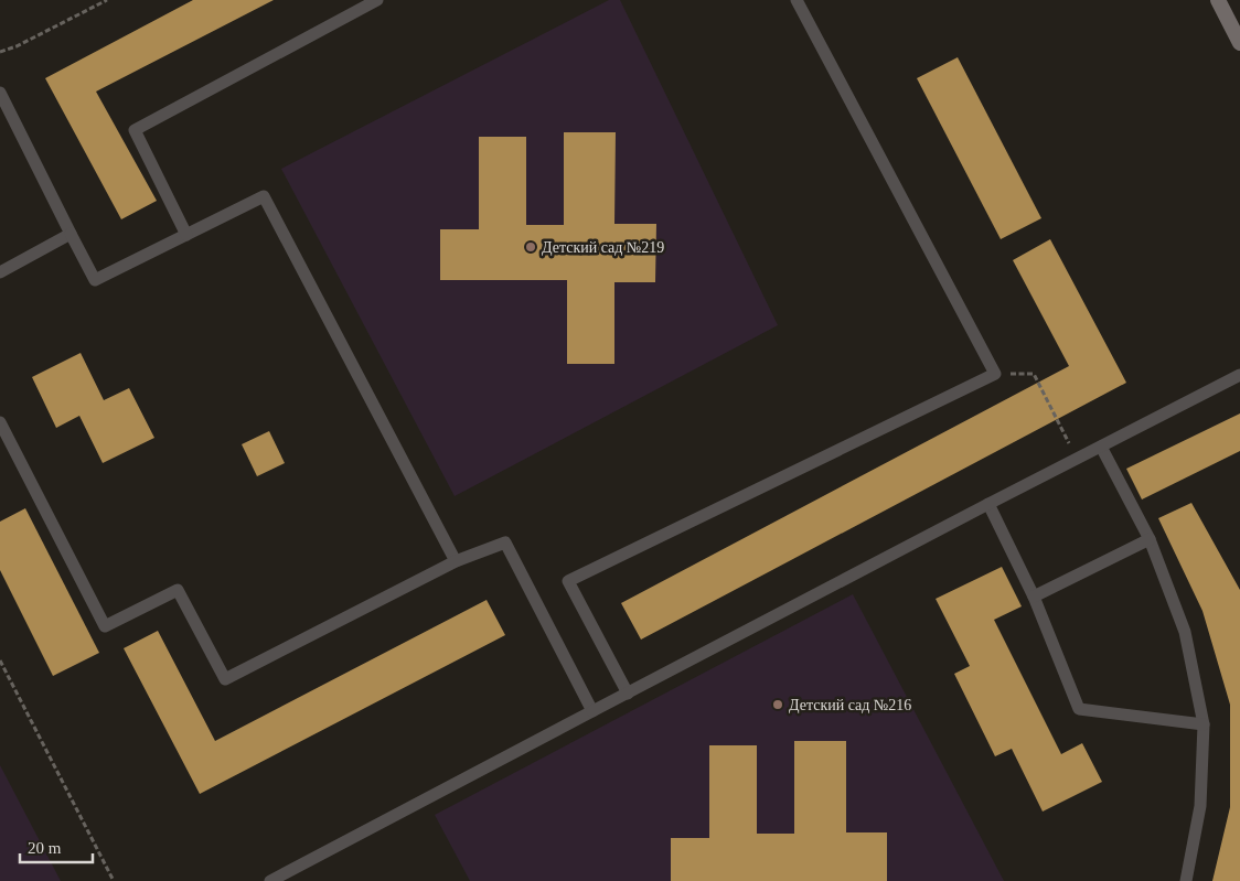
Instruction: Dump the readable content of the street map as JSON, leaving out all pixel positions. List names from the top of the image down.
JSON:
{
  "places": ["Детский сад №219", "Детский сад №216"],
  "scale_bar": "20 m"
}
